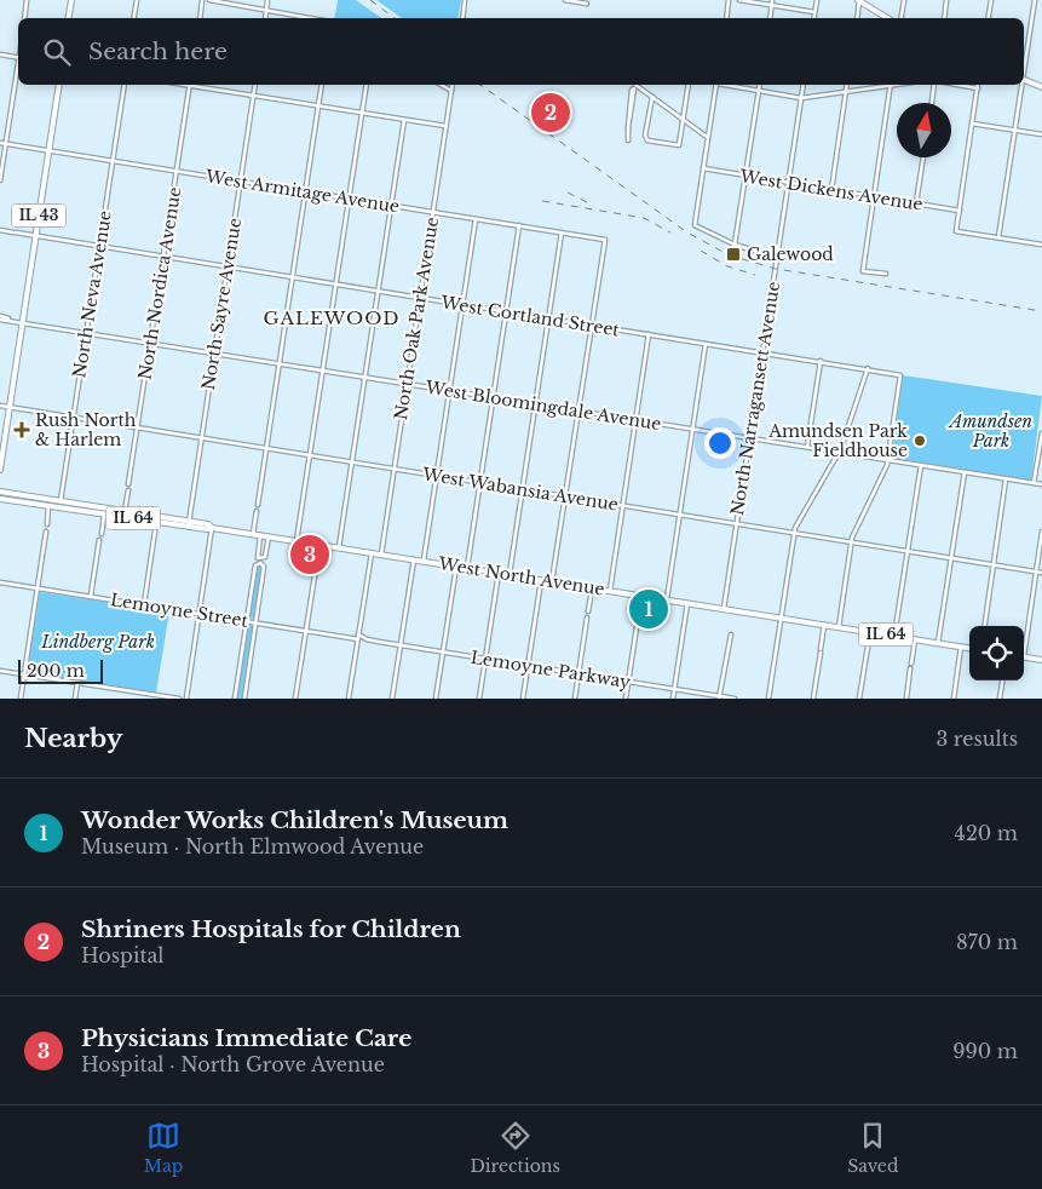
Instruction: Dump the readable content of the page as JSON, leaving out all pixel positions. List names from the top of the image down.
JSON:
{
  "streets": {
    "main road": ["IL 43", "IL 64", "West North Avenue"],
    "street": [
      "West Dickens Avenue",
      "West Armitage Avenue",
      "North Nordica Avenue",
      "North Neva Avenue",
      "North Sayre Avenue",
      "West Cortland Street",
      "North Oak Park Avenue",
      "North Narragansett Avenue",
      "West Bloomingdale Avenue",
      "West Wabansia Avenue",
      "Lemoyne Street",
      "Lemoyne Parkway"
    ]
  },
  "crossings": [
    ["West Dickens Avenue", "North Narragansett Avenue"],
    ["West Armitage Avenue", "IL 43"],
    ["West Armitage Avenue", "North Nordica Avenue"],
    ["West Armitage Avenue", "North Neva Avenue"],
    ["West Armitage Avenue", "North Sayre Avenue"],
    ["West Armitage Avenue", "West Cortland Street"],
    ["West Armitage Avenue", "North Oak Park Avenue"],
    ["IL 43", "West Cortland Street"],
    ["IL 43", "West Bloomingdale Avenue"],
    ["IL 43", "West Wabansia Avenue"],
    ["North Nordica Avenue", "West Cortland Street"],
    ["North Nordica Avenue", "West Bloomingdale Avenue"],
    ["North Nordica Avenue", "West Wabansia Avenue"],
    ["North Neva Avenue", "West Cortland Street"],
    ["North Neva Avenue", "West Bloomingdale Avenue"],
    ["North Neva Avenue", "West Wabansia Avenue"],
    ["North Neva Avenue", "West North Avenue"],
    ["North Sayre Avenue", "West Cortland Street"],
    ["North Sayre Avenue", "West Bloomingdale Avenue"],
    ["North Sayre Avenue", "West Wabansia Avenue"],
    ["North Sayre Avenue", "West North Avenue"],
    ["West Cortland Street", "North Oak Park Avenue"],
    ["West Cortland Street", "North Narragansett Avenue"],
    ["West Cortland Street", "West Bloomingdale Avenue"],
    ["North Oak Park Avenue", "West Bloomingdale Avenue"],
    ["North Oak Park Avenue", "West Wabansia Avenue"],
    ["North Oak Park Avenue", "West North Avenue"],
    ["North Narragansett Avenue", "West Bloomingdale Avenue"],
    ["North Narragansett Avenue", "West Wabansia Avenue"],
    ["North Narragansett Avenue", "West North Avenue"],
    ["Lemoyne Street", "Lemoyne Parkway"]
  ],
  "districts": ["GALEWOOD"],
  "parks": ["Amundsen Park", "Lindberg Park"],
  "places": {
    "transit": ["Galewood"],
    "health": ["Rush North & Harlem"],
    "other": ["Amundsen Park Fieldhouse"]
  },
  "scale_bar": "200 m",
  "north": "top",
  "page": {
    "search": "Search here",
    "pins": ["2", "3", "1"],
    "scale": "200 m",
    "heading": ["Nearby", "3 results"],
    "list": [
      {
        "mark": "1",
        "name": "Wonder Works Children's Museum",
        "note": "Museum · North Elmwood Avenue",
        "value": "420 m"
      },
      {
        "mark": "2",
        "name": "Shriners Hospitals for Children",
        "note": "Hospital",
        "value": "870 m"
      },
      {
        "mark": "3",
        "name": "Physicians Immediate Care",
        "note": "Hospital · North Grove Avenue",
        "value": "990 m"
      }
    ],
    "nav": ["Map", "Directions", "Saved"]
  }
}
